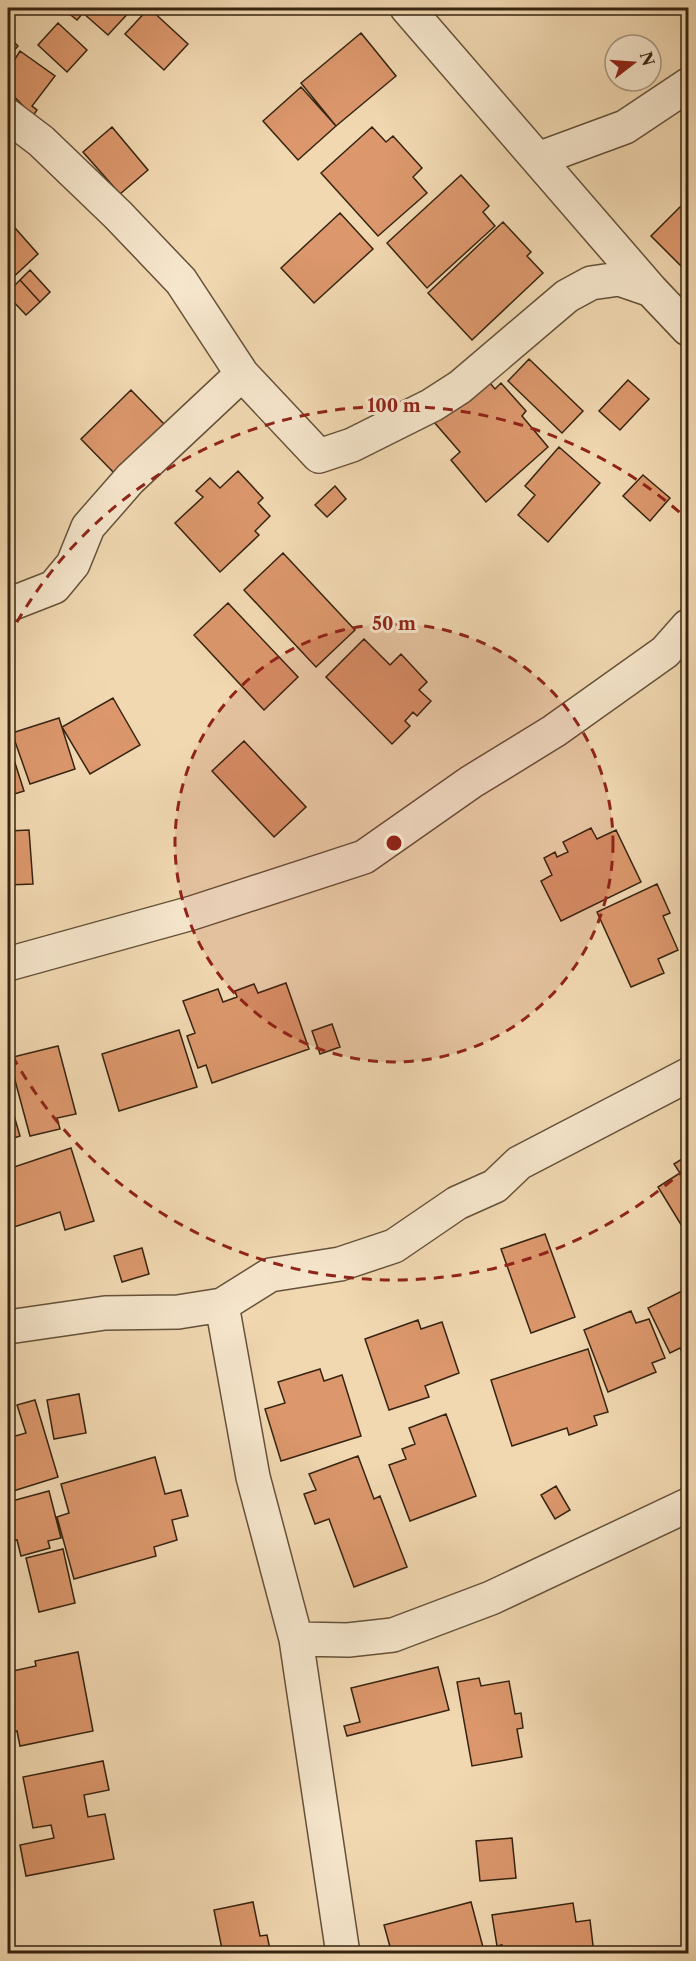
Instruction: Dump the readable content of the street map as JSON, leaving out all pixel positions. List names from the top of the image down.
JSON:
{
  "north": "right",
  "rings": ["100 m", "50 m"]
}
